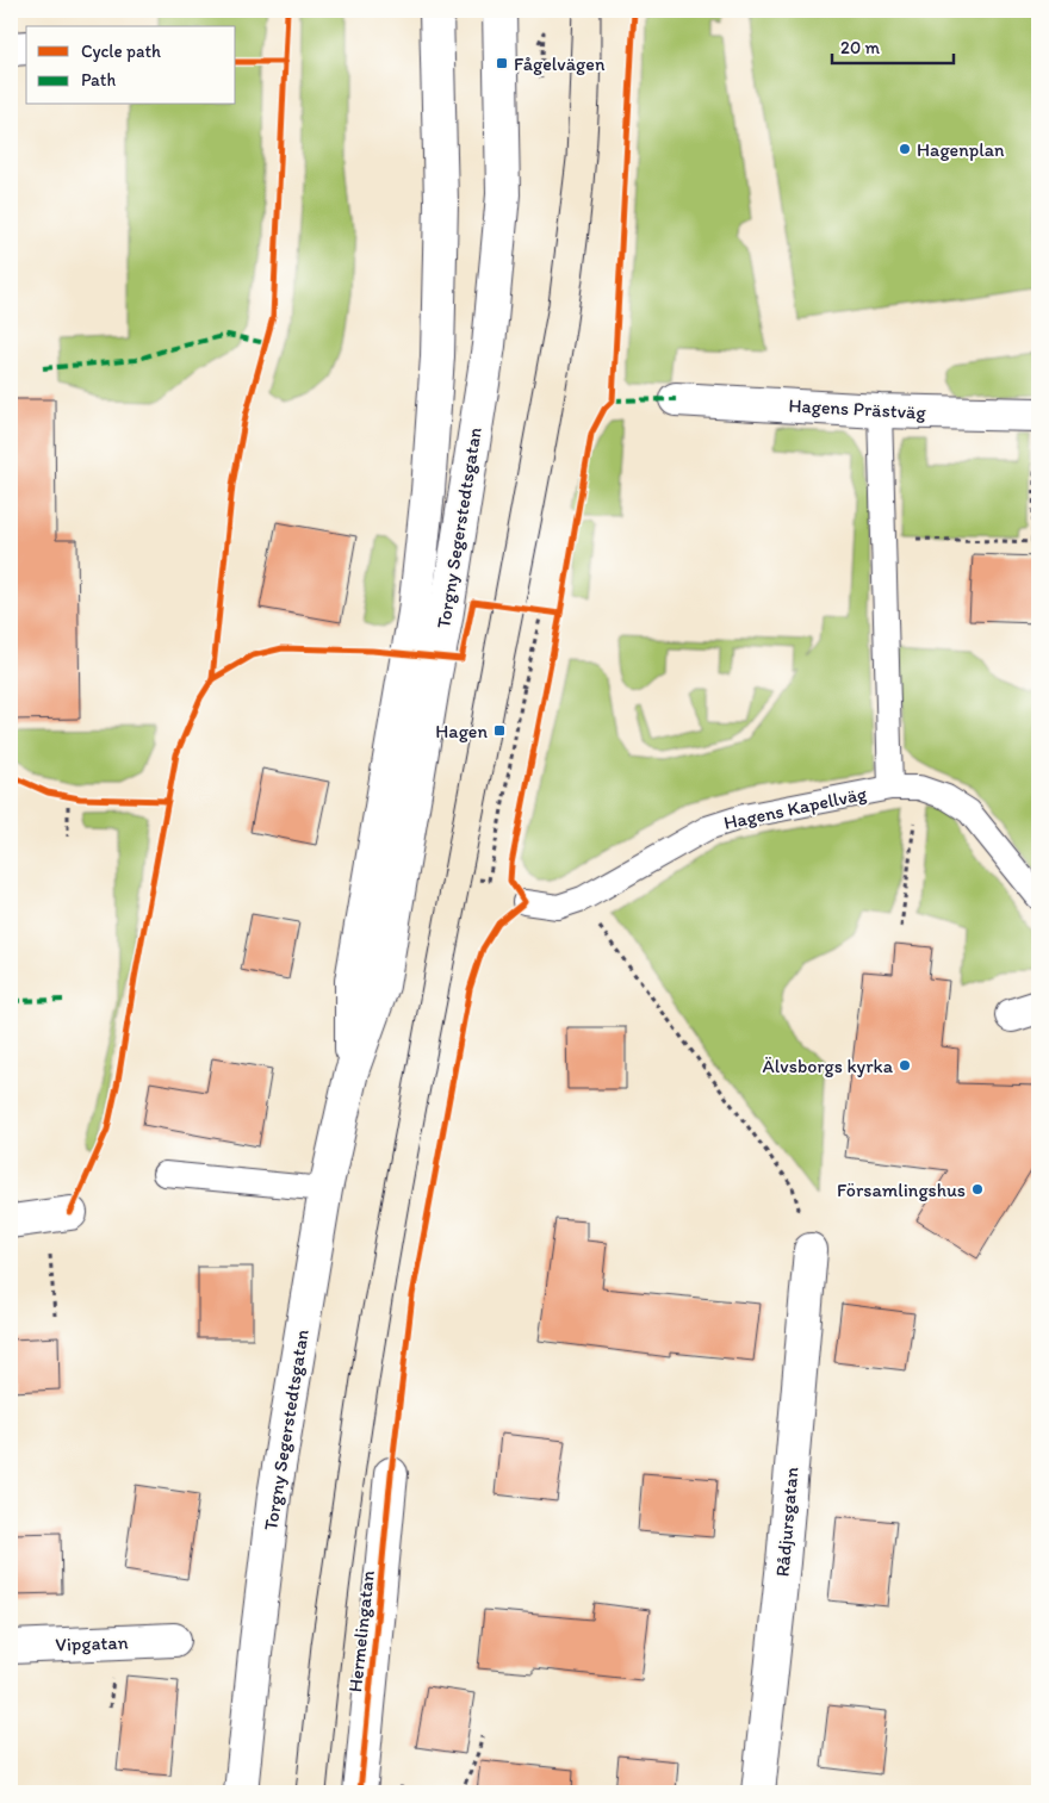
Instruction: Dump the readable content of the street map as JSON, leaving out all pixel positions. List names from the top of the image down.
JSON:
{
  "streets": {
    "street": [
      "Hagens Prästväg",
      "Torgny Segerstedtsgatan",
      "Rådjursgatan",
      "Hermelingatan",
      "Vipgatan"
    ],
    "lane": ["Hagens Kapellväg"]
  },
  "places": {
    "transit": ["Fågelvägen", "Hagen"],
    "other": ["Hagenplan", "Älvsborgs kyrka", "Församlingshus"]
  },
  "legend": ["Cycle path", "Path"],
  "scale_bar": "20 m"
}
